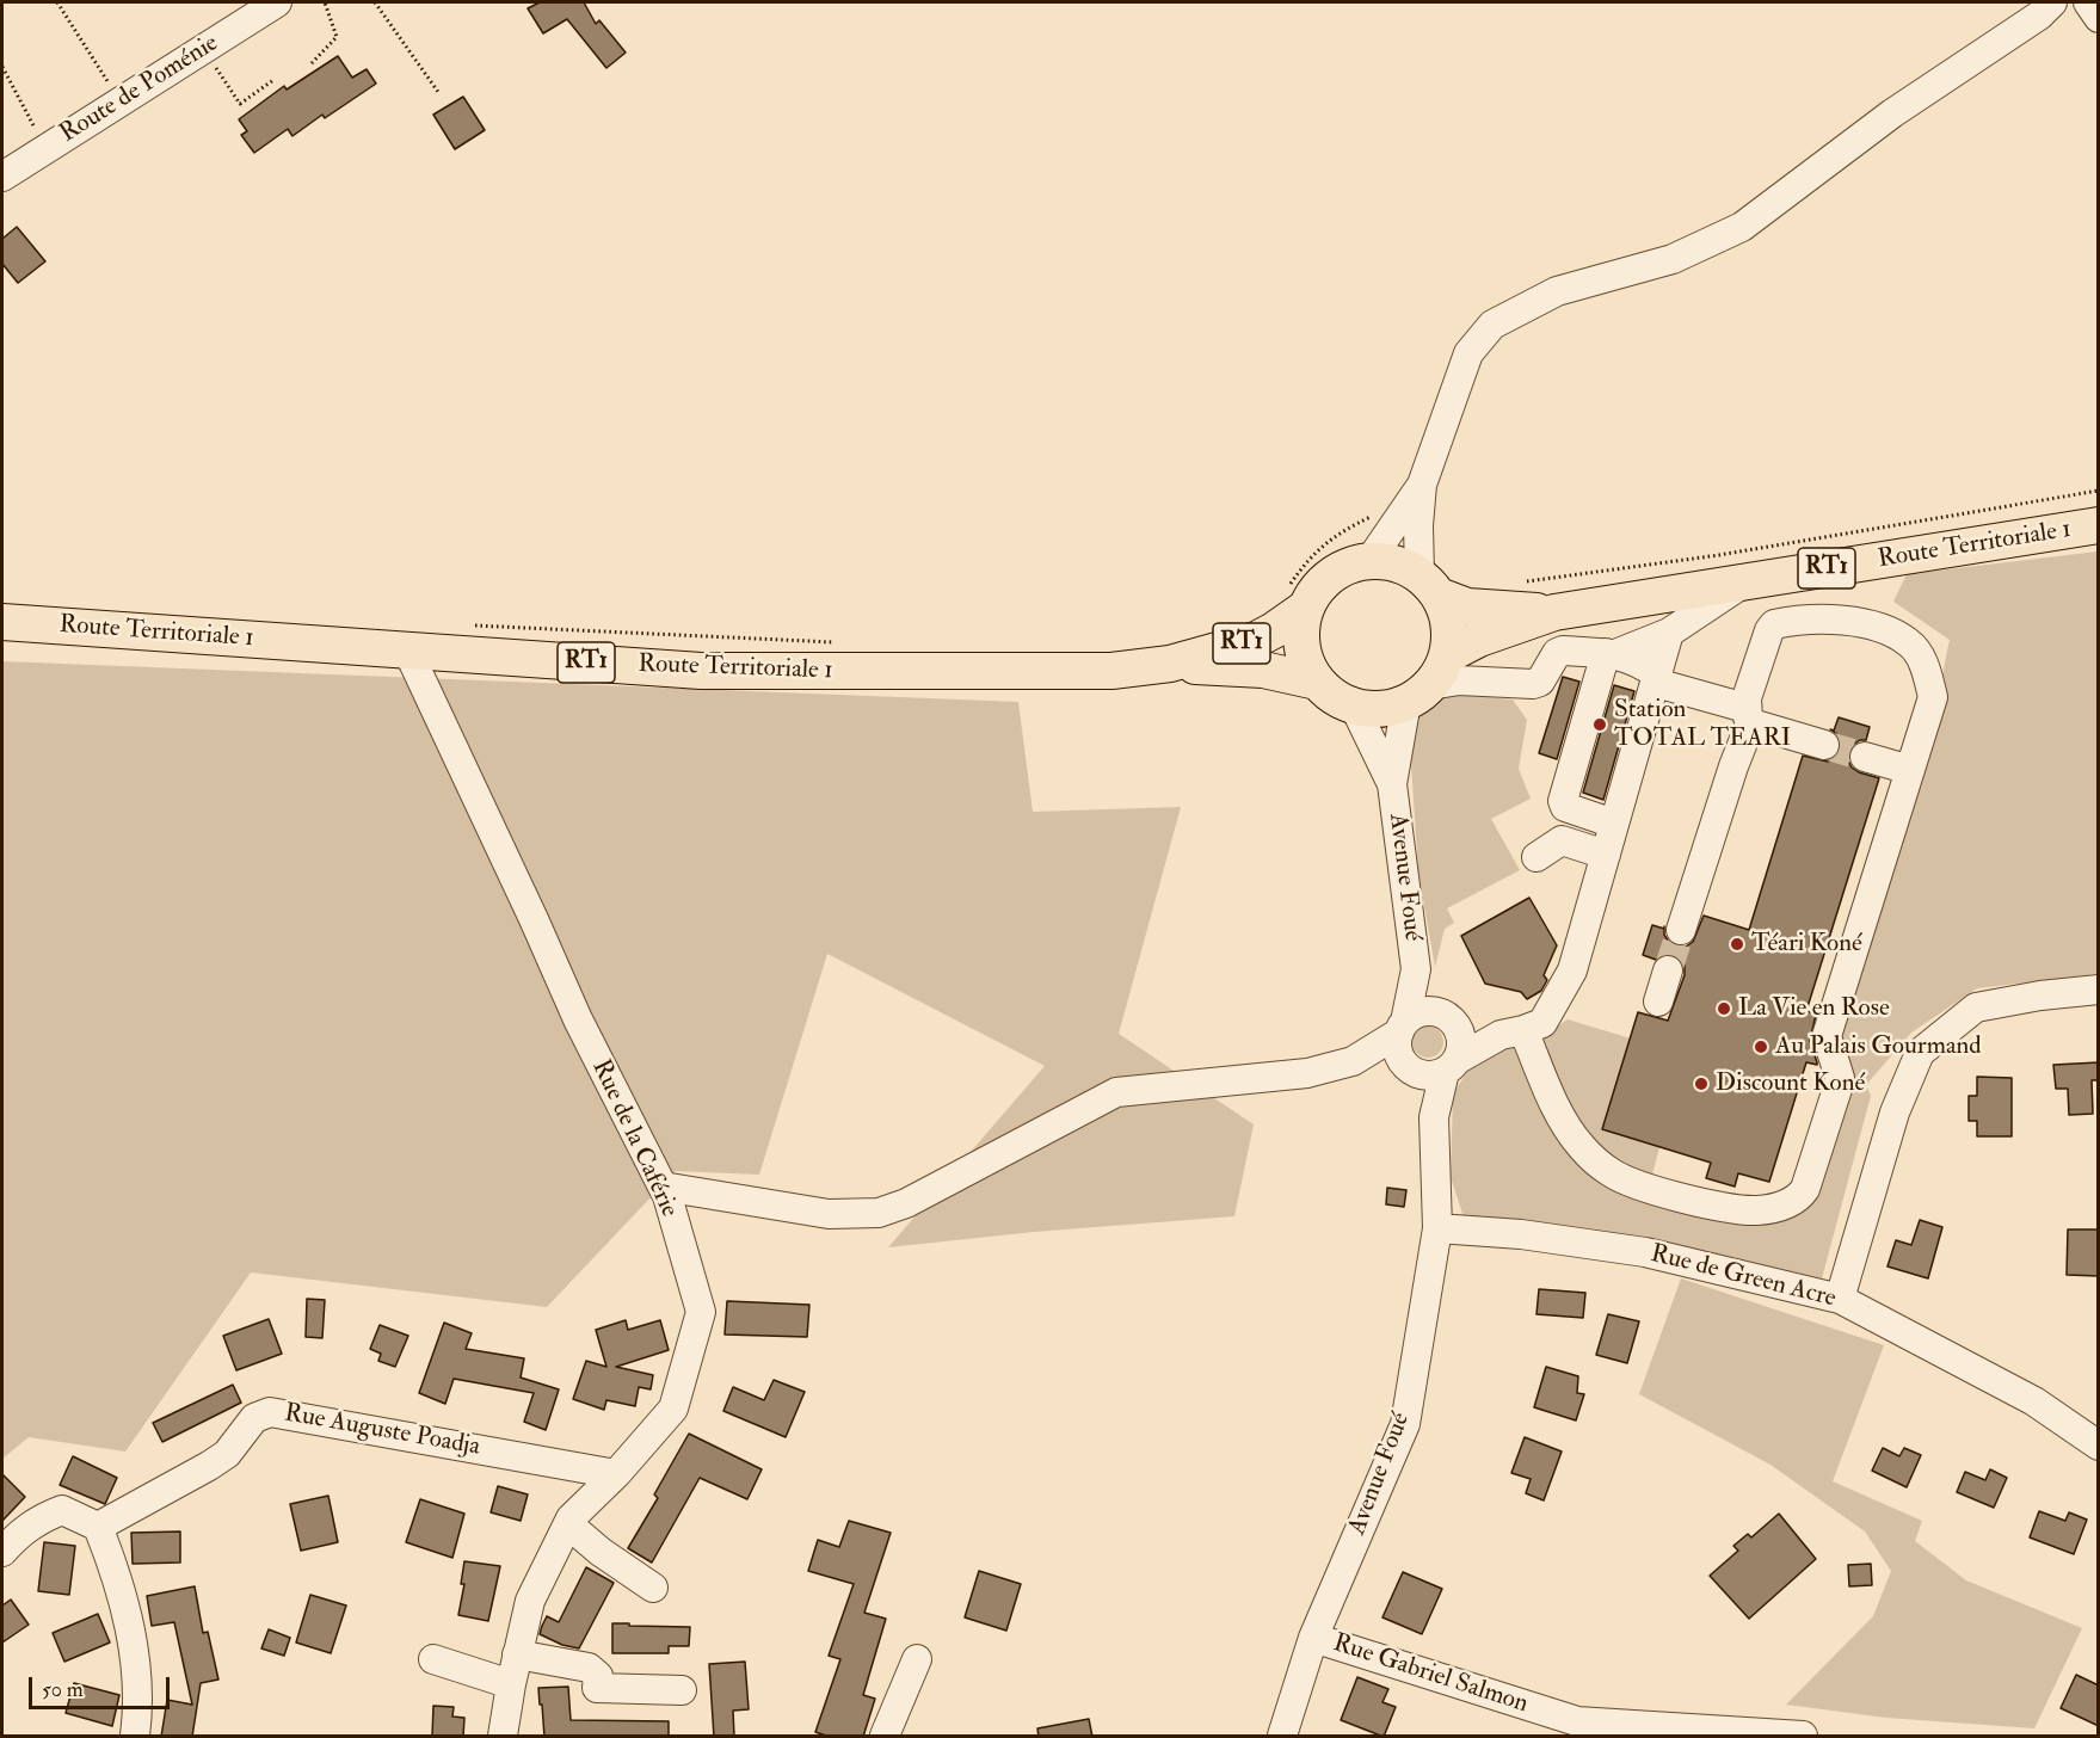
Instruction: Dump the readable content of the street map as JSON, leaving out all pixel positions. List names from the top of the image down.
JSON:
{
  "streets": {
    "main road": ["Route Territoriale 1", "RT1"],
    "street": [
      "Route de Poménie",
      "Avenue Foué",
      "Rue de la Caférie",
      "Rue de Green Acre",
      "Rue Auguste Poadja",
      "Rue Gabriel Salmon"
    ]
  },
  "crossings": [
    ["Route Territoriale 1", "Avenue Foué"],
    ["Route Territoriale 1", "Rue de la Caférie"],
    ["Avenue Foué", "Rue de Green Acre"],
    ["Avenue Foué", "Rue Gabriel Salmon"],
    ["Rue de la Caférie", "Rue Auguste Poadja"]
  ],
  "places": [
    "Station TOTAL TEARI",
    "Téari Koné",
    "La Vie en Rose",
    "Au Palais Gourmand",
    "Discount Koné"
  ],
  "scale_bar": "50 m"
}
